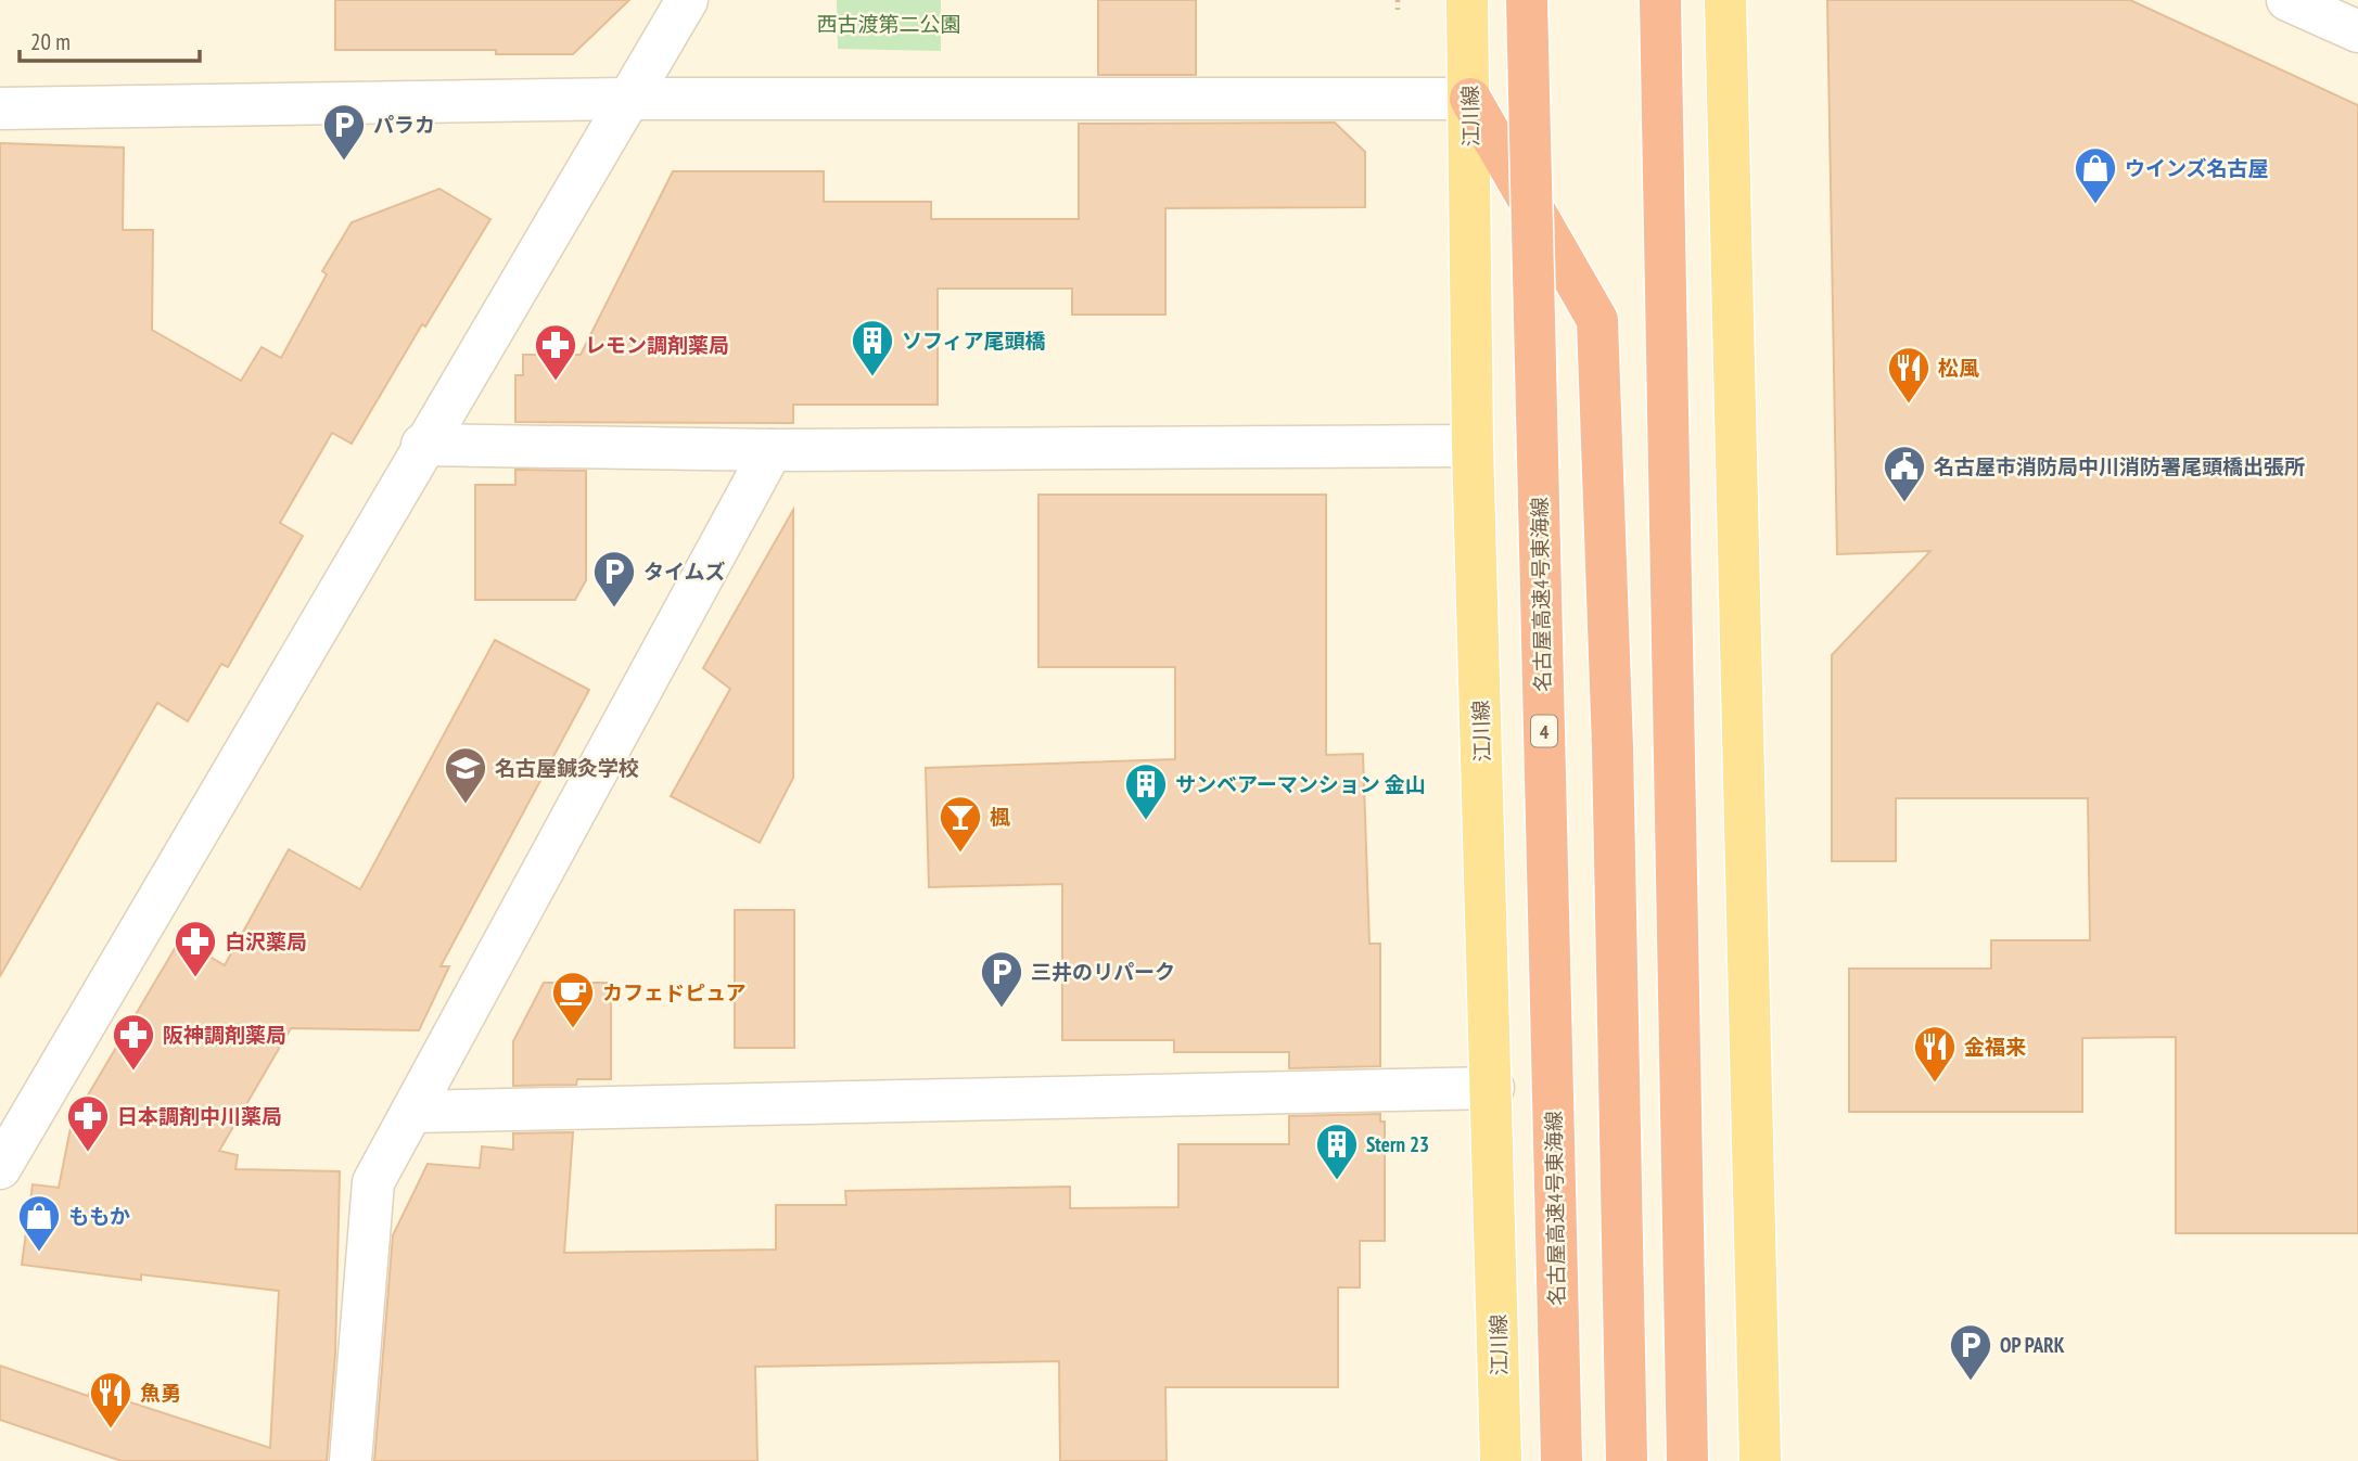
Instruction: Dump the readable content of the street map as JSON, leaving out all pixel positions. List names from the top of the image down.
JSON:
{
  "streets": {
    "highway": ["名古屋高速4号東海線", "4"],
    "main road": ["江川線"]
  },
  "parks": ["西古渡第二公園"],
  "places": {
    "parking": [
      "パラカ",
      "タイムズ",
      "三井のリパーク",
      "OP PARK"
    ],
    "shop": ["ウインズ名古屋", "ももか"],
    "building": ["ソフィア尾頭橋", "サンベアーマンション 金山", "Stern 23"],
    "pharmacy": [
      "レモン調剤薬局",
      "白沢薬局",
      "阪神調剤薬局",
      "日本調剤中川薬局"
    ],
    "restaurant": ["松風", "金福来", "魚勇"],
    "public building": ["名古屋市消防局中川消防署尾頭橋出張所"],
    "school or university": ["名古屋鍼灸学校"],
    "bar": ["楓"],
    "cafe": ["カフェドピュア"]
  },
  "scale_bar": "20 m"
}
